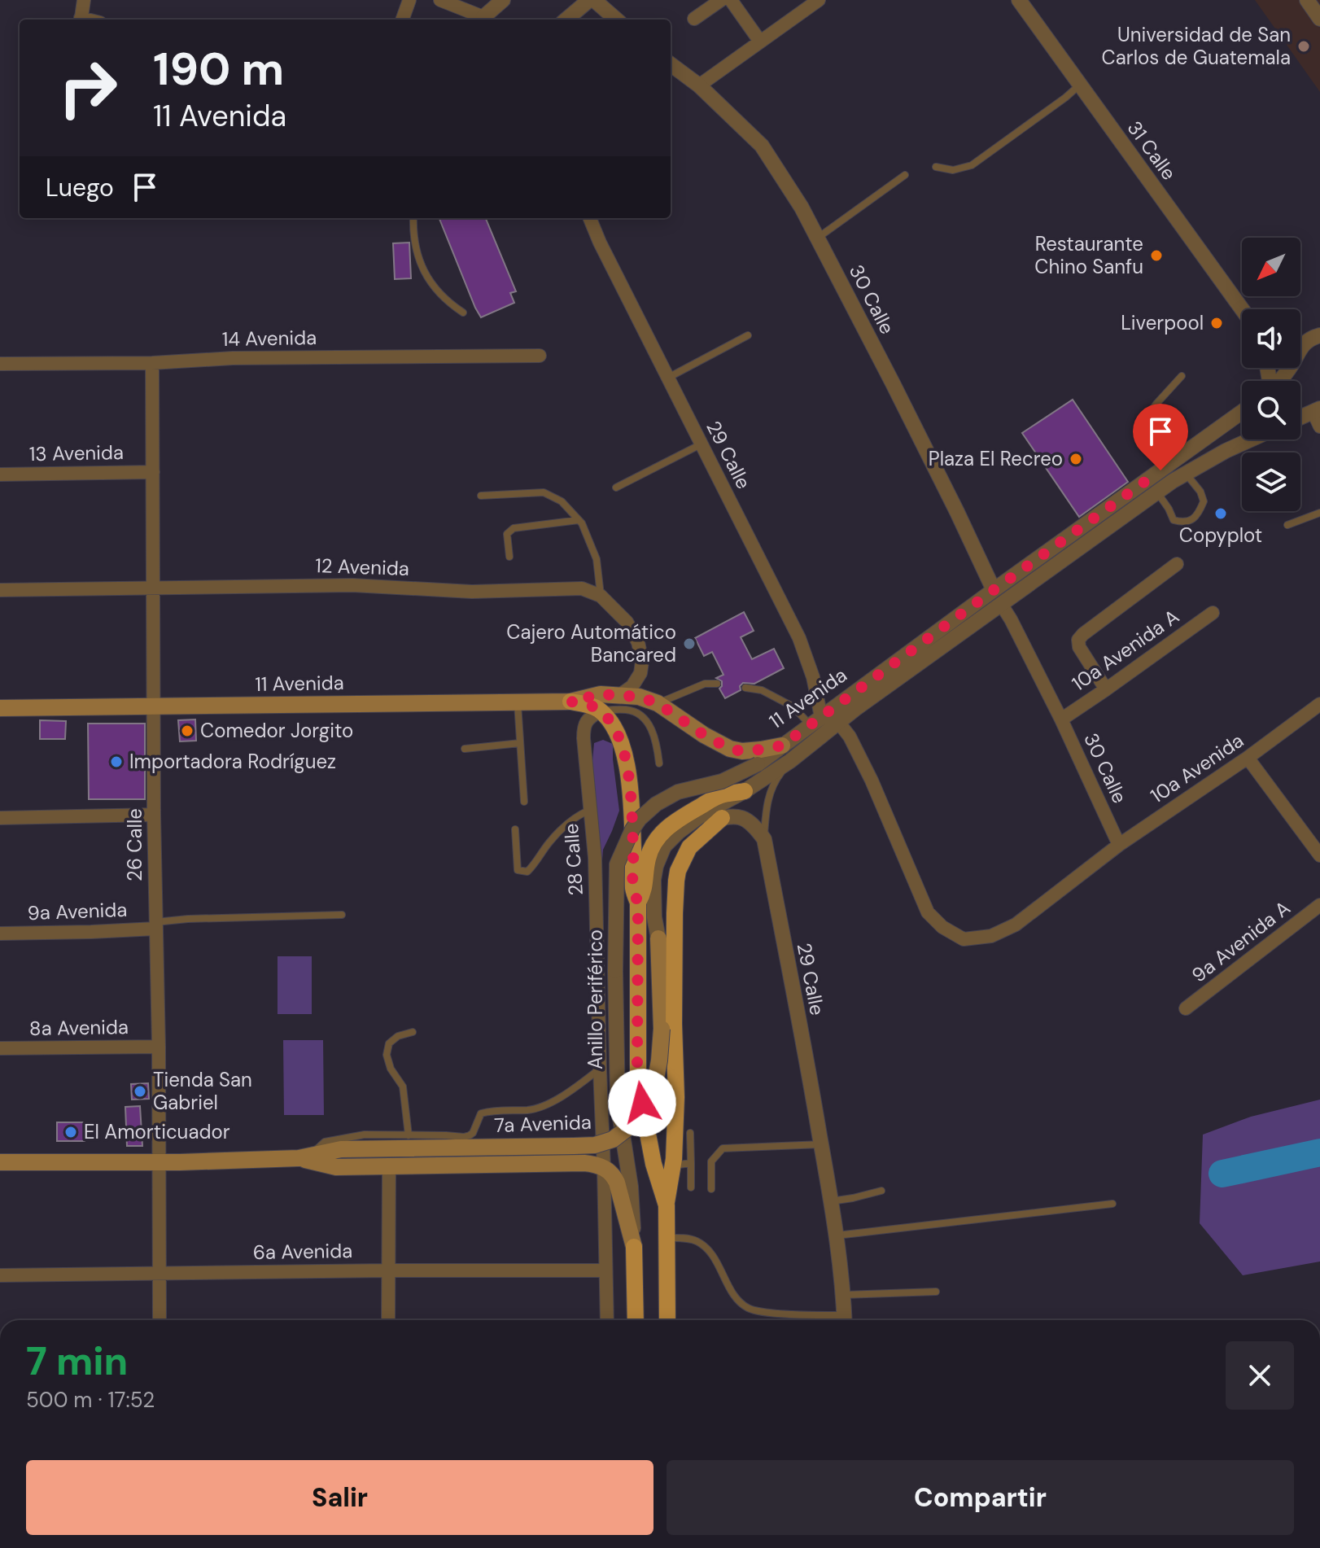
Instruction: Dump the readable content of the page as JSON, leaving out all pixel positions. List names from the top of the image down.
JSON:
{
  "streets": {
    "main road": ["11 Avenida", "Anillo Periférico", "7a Avenida"],
    "street": [
      "31 Calle",
      "30 Calle",
      "14 Avenida",
      "13 Avenida",
      "29 Calle",
      "12 Avenida",
      "10a Avenida A",
      "10a Avenida",
      "26 Calle",
      "28 Calle",
      "9a Avenida",
      "9a Avenida A",
      "8a Avenida",
      "6a Avenida"
    ]
  },
  "crossings": [
    ["30 Calle", "10a Avenida A"],
    ["30 Calle", "11 Avenida"],
    ["30 Calle", "10a Avenida"],
    ["14 Avenida", "26 Calle"],
    ["13 Avenida", "26 Calle"],
    ["29 Calle", "11 Avenida"],
    ["12 Avenida", "26 Calle"],
    ["11 Avenida", "10a Avenida"],
    ["11 Avenida", "26 Calle"],
    ["11 Avenida", "Anillo Periférico"],
    ["11 Avenida", "7a Avenida"],
    ["26 Calle", "9a Avenida"],
    ["26 Calle", "8a Avenida"],
    ["26 Calle", "7a Avenida"],
    ["26 Calle", "6a Avenida"],
    ["28 Calle", "7a Avenida"],
    ["28 Calle", "6a Avenida"]
  ],
  "places": [
    "Universidad de San Carlos de Guatemala",
    "Restaurante Chino Sanfu",
    "Liverpool",
    "Plaza El Recreo",
    "Copyplot",
    "Cajero Automático Bancared",
    "Comedor Jorgito",
    "Importadora Rodríguez",
    "Tienda San Gabriel",
    "El Amorticuador"
  ],
  "north": "bottom left",
  "page": {
    "turn": ["190 m", "11 Avenida"],
    "then": "Luego",
    "heading": ["7 min", "500 m · 17:52"],
    "buttons": ["Salir", "Compartir"]
  }
}
